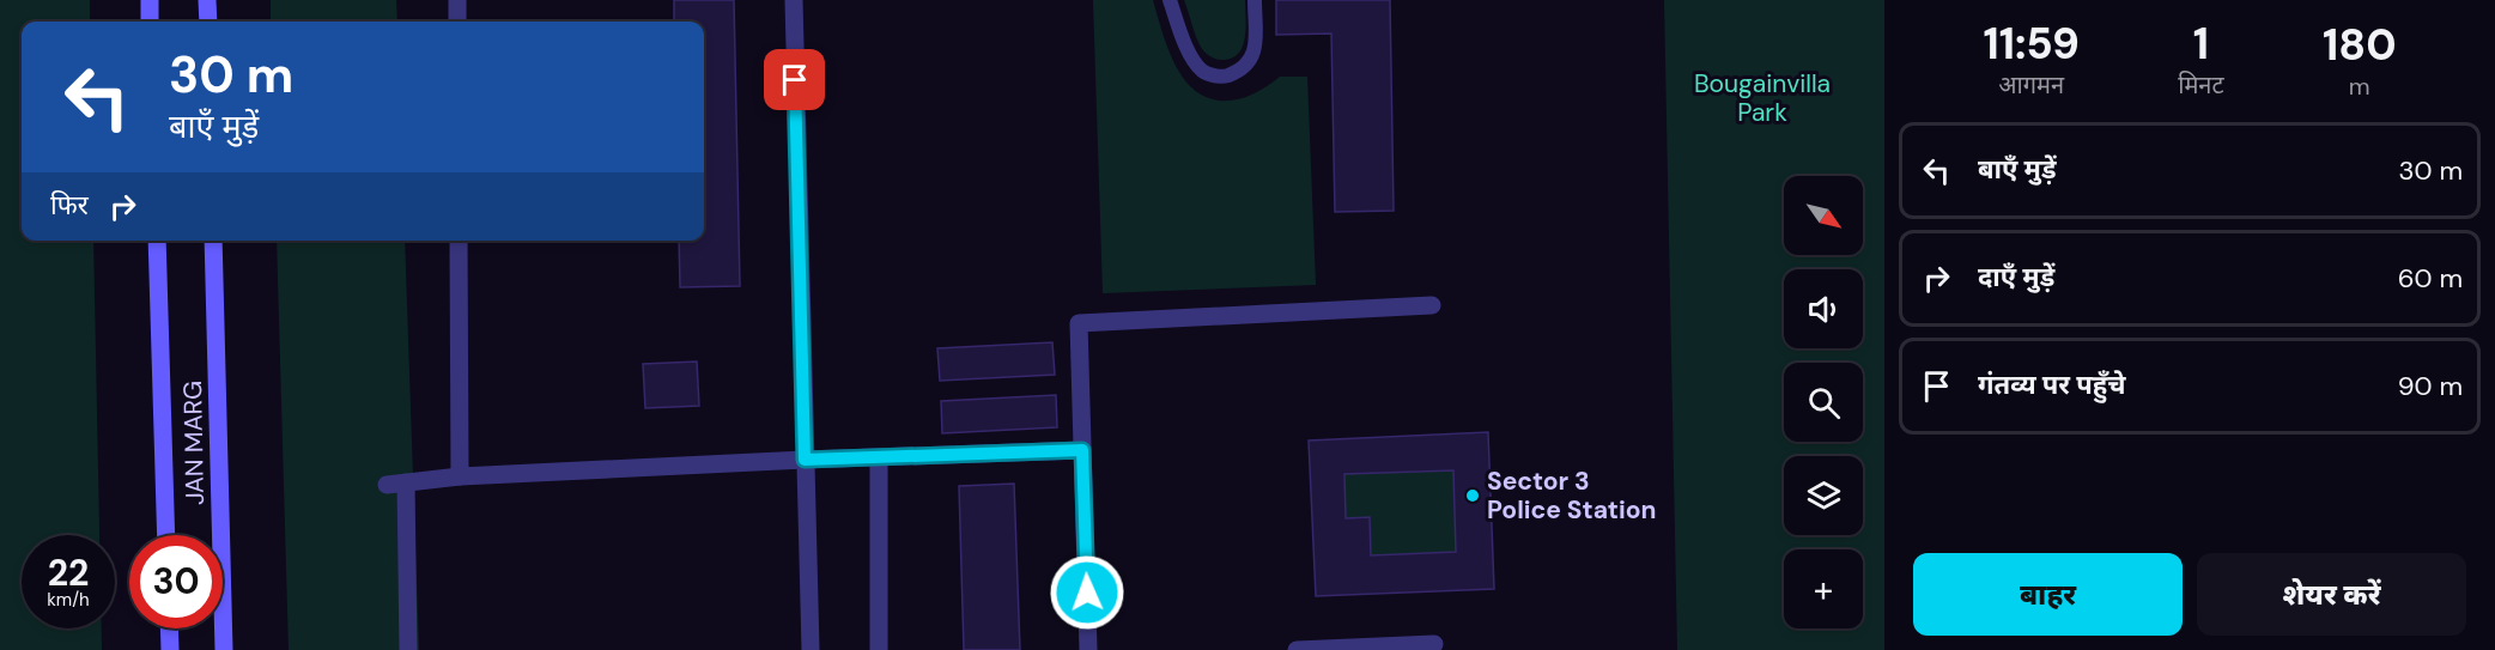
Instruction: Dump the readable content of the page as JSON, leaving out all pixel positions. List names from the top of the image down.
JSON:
{
  "streets": {
    "main road": ["JAN MARG"]
  },
  "parks": ["Bougainvilla Park"],
  "places": ["Sector 3 Police Station"],
  "north": "bottom right",
  "page": {
    "eta": [
      "11:59",
      "आगमन",
      "1",
      "मिनट",
      "180",
      "m"
    ],
    "turn": ["30 m", "बाएँ मुड़ें"],
    "list": [
      {
        "name": "बाएँ मुड़ें",
        "value": "30 m"
      },
      {
        "name": "दाएँ मुड़ें",
        "value": "60 m"
      },
      {
        "name": "गंतव्य पर पहुँचे",
        "value": "90 m"
      }
    ],
    "then": "फिर",
    "map_buttons": "+",
    "speed": "22 km/h",
    "limit": "30",
    "buttons": ["बाहर", "शेयर करें"]
  }
}
